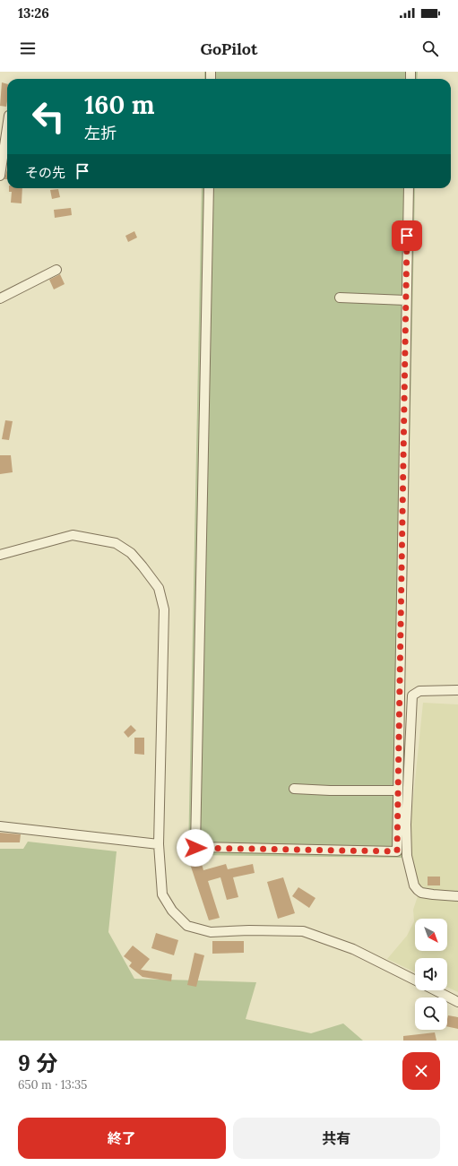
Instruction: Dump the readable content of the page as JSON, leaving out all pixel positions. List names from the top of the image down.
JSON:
{
  "north": "bottom right",
  "page": {
    "status": "13:26",
    "header": "GoPilot",
    "turn": ["160 m", "左折"],
    "then": "その先",
    "heading": ["9 分", "650 m · 13:35"],
    "buttons": ["終了", "共有"]
  }
}
